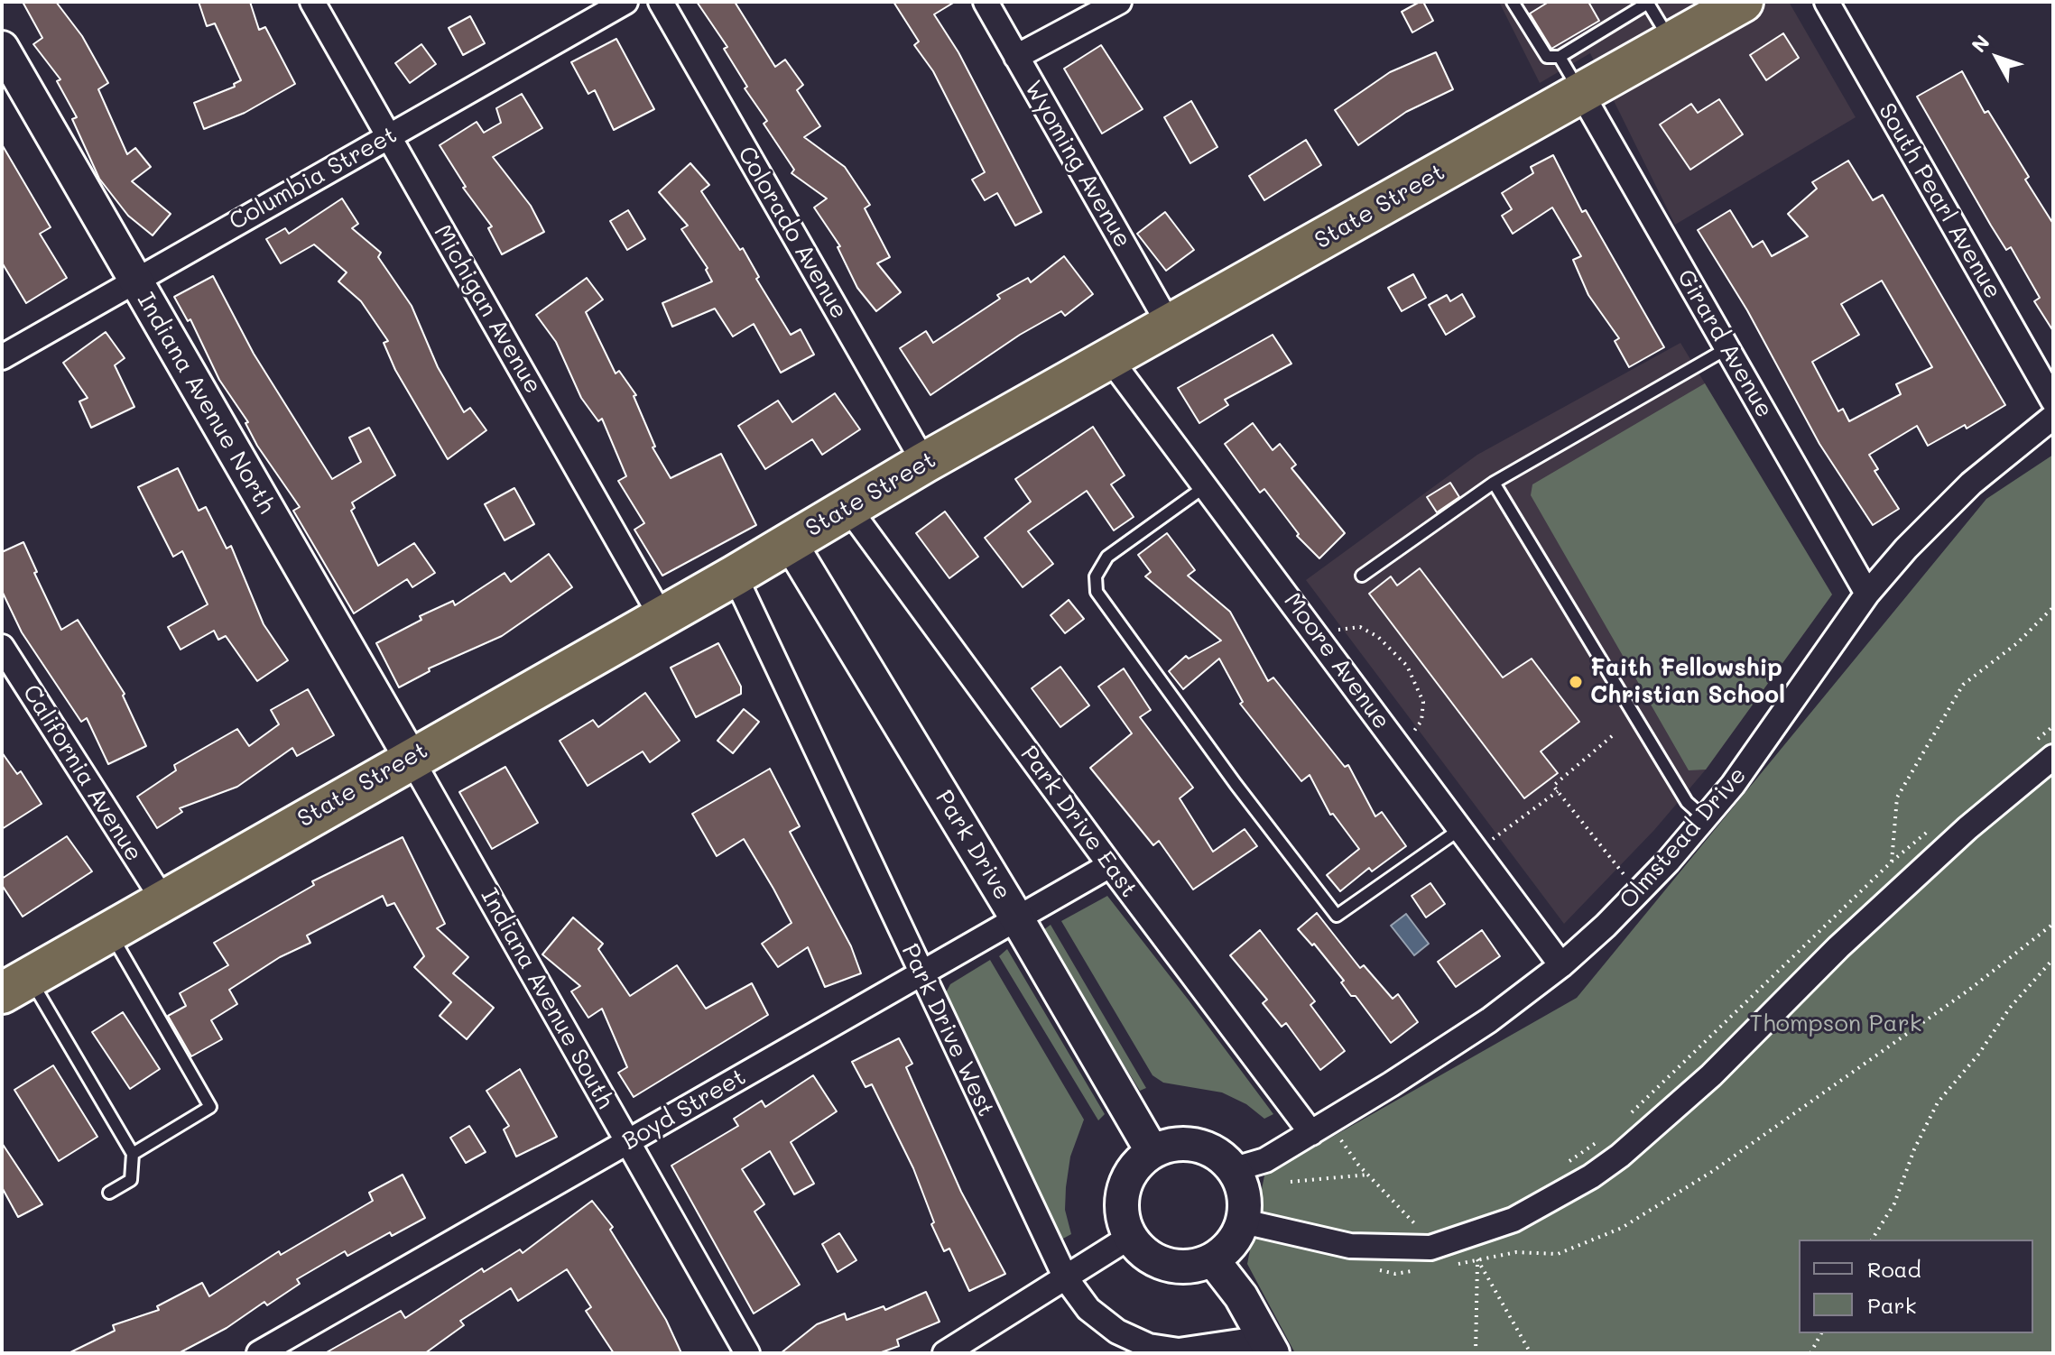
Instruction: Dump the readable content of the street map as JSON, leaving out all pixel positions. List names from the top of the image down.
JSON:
{
  "streets": {
    "highway": ["State Street"],
    "street": [
      "Wyoming Avenue",
      "Columbia Street",
      "South Pearl Avenue",
      "Colorado Avenue",
      "Michigan Avenue",
      "Girard Avenue",
      "Indiana Avenue North",
      "Moore Avenue",
      "California Avenue",
      "Park Drive East",
      "Olmstead Drive",
      "Park Drive",
      "Indiana Avenue South",
      "Park Drive West",
      "Boyd Street"
    ]
  },
  "crossings": [
    ["Wyoming Avenue", "State Street"],
    ["Columbia Street", "Michigan Avenue"],
    ["Columbia Street", "Indiana Avenue North"],
    ["State Street", "Colorado Avenue"],
    ["State Street", "Michigan Avenue"],
    ["State Street", "Girard Avenue"],
    ["State Street", "Indiana Avenue North"],
    ["State Street", "Moore Avenue"],
    ["State Street", "California Avenue"],
    ["State Street", "Park Drive East"],
    ["State Street", "Park Drive"],
    ["State Street", "Indiana Avenue South"],
    ["State Street", "Park Drive West"],
    ["Girard Avenue", "Olmstead Drive"],
    ["Indiana Avenue North", "Indiana Avenue South"],
    ["Moore Avenue", "Olmstead Drive"],
    ["Park Drive East", "Olmstead Drive"],
    ["Park Drive East", "Boyd Street"],
    ["Olmstead Drive", "Park Drive"],
    ["Park Drive", "Boyd Street"],
    ["Indiana Avenue South", "Boyd Street"],
    ["Park Drive West", "Boyd Street"]
  ],
  "parks": ["Thompson Park"],
  "places": ["Faith Fellowship Christian School"],
  "legend": ["Road", "Park"],
  "north": "top left"
}
